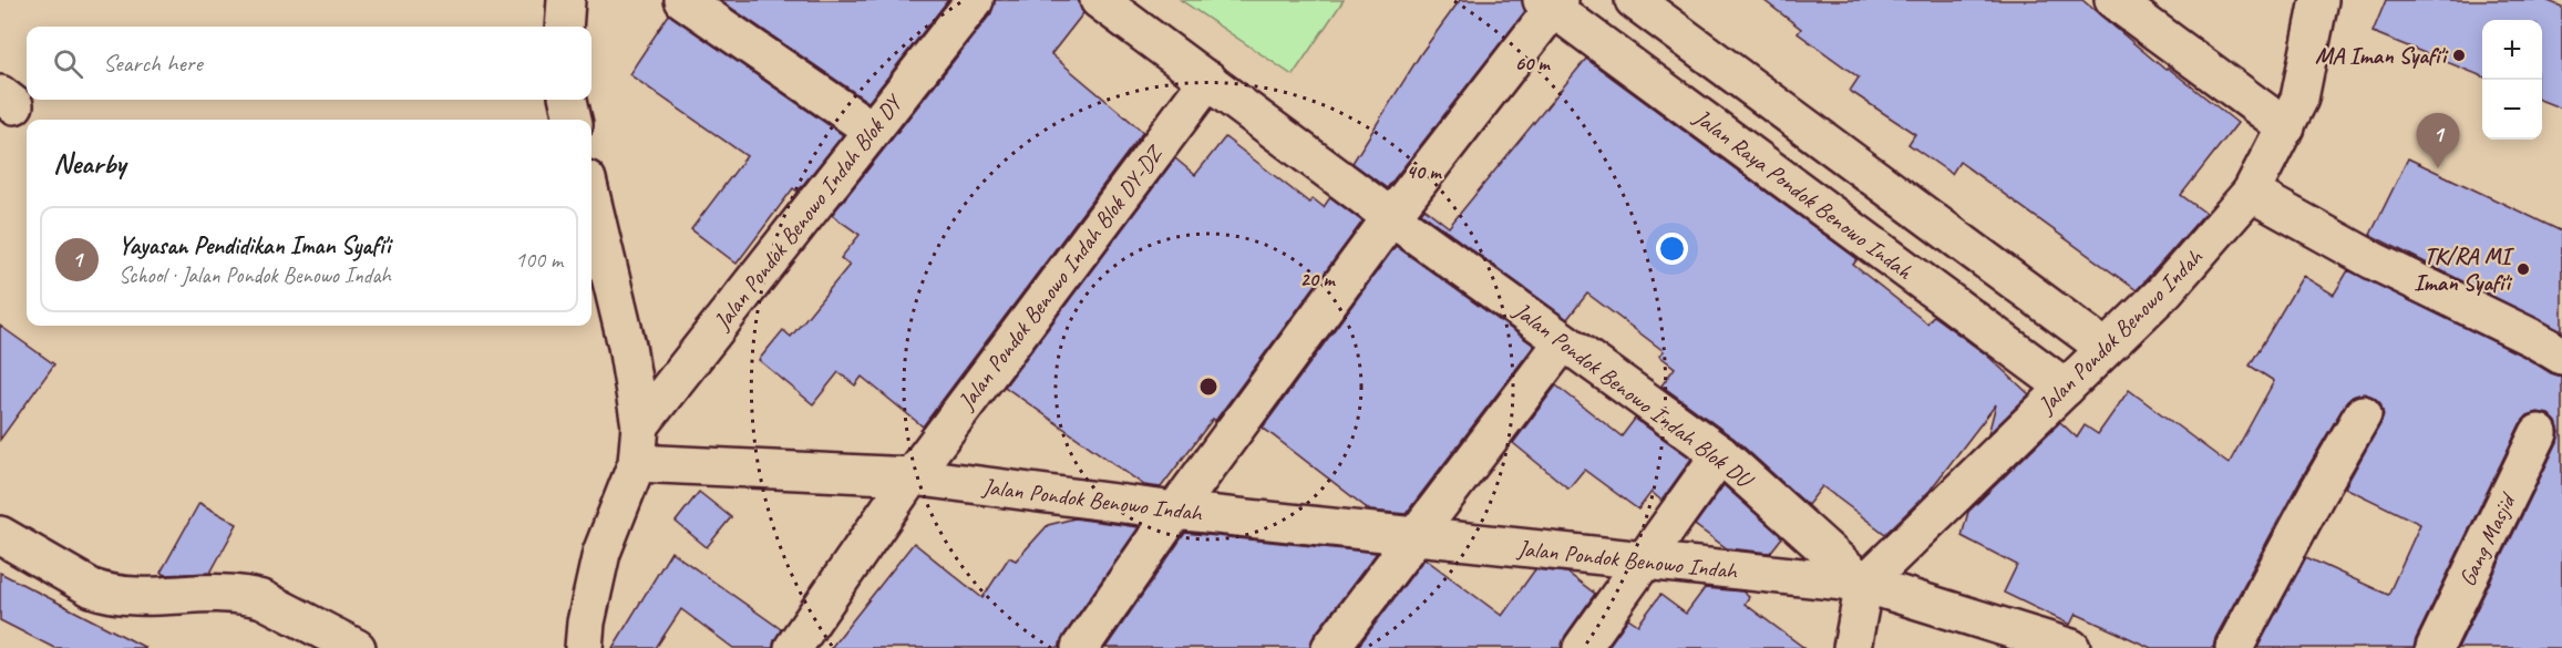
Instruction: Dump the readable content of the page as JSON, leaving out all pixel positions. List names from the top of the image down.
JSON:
{
  "streets": {
    "street": [
      "Jalan Raya Pondok Benowo Indah",
      "Jalan Pondok Benowo Indah Blok DY",
      "Jalan Pondok Benowo Indah Blok DY-DZ",
      "Jalan Pondok Benowo Indah",
      "Jalan Pondok Benowo Indah Blok DU",
      "Gang Masjid"
    ]
  },
  "crossings": [
    ["Jalan Raya Pondok Benowo Indah", "Jalan Pondok Benowo Indah"],
    ["Jalan Pondok Benowo Indah Blok DY-DZ", "Jalan Pondok Benowo Indah"],
    ["Jalan Pondok Benowo Indah", "Jalan Pondok Benowo Indah Blok DU"]
  ],
  "places": ["MA Iman Syafi'i", "TK/RA MI Iman Syafi'i"],
  "page": {
    "map_buttons": ["+", "−"],
    "search": "Search here",
    "pins": "1",
    "heading": "Nearby",
    "list": [
      {
        "mark": "1",
        "name": "Yayasan Pendidikan Iman Syafi'i",
        "note": "School · Jalan Pondok Benowo Indah",
        "value": "100 m"
      }
    ]
  },
  "rings": ["60 m", "40 m", "20 m"]
}
